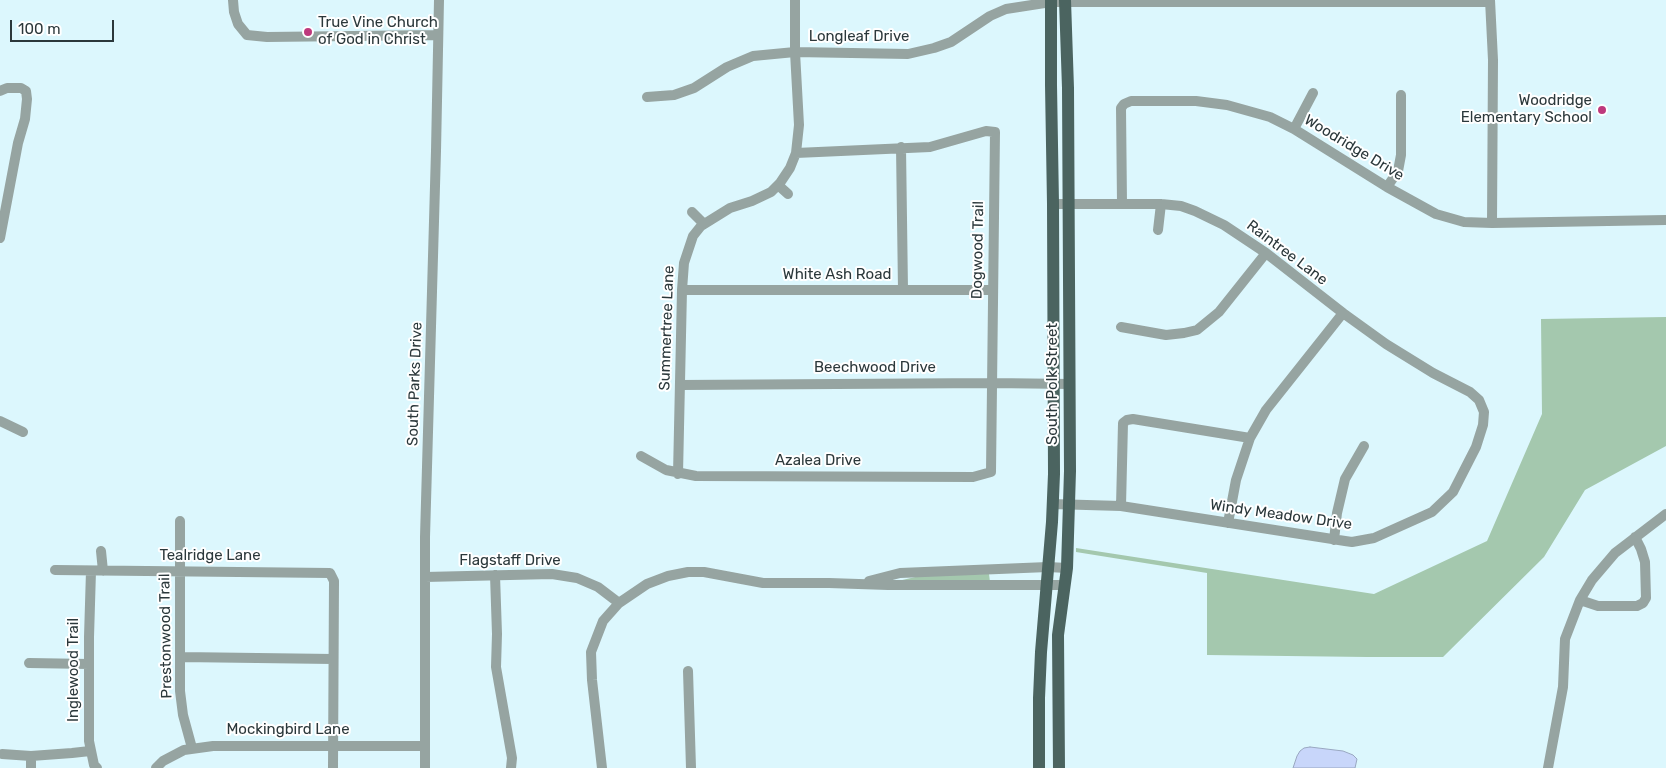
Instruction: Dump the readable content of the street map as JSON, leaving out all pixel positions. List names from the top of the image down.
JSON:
{
  "streets": {
    "main road": ["South Polk Street"],
    "street": [
      "Longleaf Drive",
      "Woodridge Drive",
      "Dogwood Trail",
      "Raintree Lane",
      "White Ash Road",
      "Summertree Lane",
      "Beechwood Drive",
      "South Parks Drive",
      "Azalea Drive",
      "Windy Meadow Drive",
      "Tealridge Lane",
      "Flagstaff Drive",
      "Prestonwood Trail",
      "Inglewood Trail",
      "Mockingbird Lane"
    ]
  },
  "crossings": [
    ["Longleaf Drive", "Summertree Lane"],
    ["Longleaf Drive", "South Polk Street"],
    ["Woodridge Drive", "Raintree Lane"],
    ["Dogwood Trail", "White Ash Road"],
    ["Dogwood Trail", "Beechwood Drive"],
    ["Dogwood Trail", "Azalea Drive"],
    ["Raintree Lane", "South Polk Street"],
    ["Raintree Lane", "Windy Meadow Drive"],
    ["White Ash Road", "Summertree Lane"],
    ["Summertree Lane", "Beechwood Drive"],
    ["Summertree Lane", "Azalea Drive"],
    ["Beechwood Drive", "South Polk Street"],
    ["South Parks Drive", "Flagstaff Drive"],
    ["South Parks Drive", "Mockingbird Lane"],
    ["South Polk Street", "Windy Meadow Drive"],
    ["Tealridge Lane", "Prestonwood Trail"],
    ["Tealridge Lane", "Inglewood Trail"],
    ["Prestonwood Trail", "Mockingbird Lane"]
  ],
  "places": ["True Vine Church of God in Christ", "Woodridge Elementary School"],
  "scale_bar": "100 m"
}
